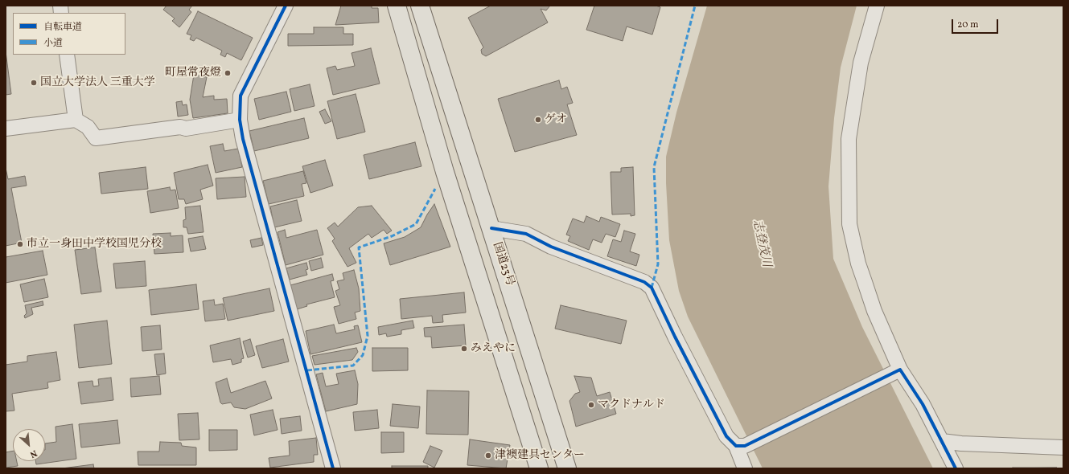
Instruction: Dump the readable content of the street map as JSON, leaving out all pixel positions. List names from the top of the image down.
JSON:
{
  "streets": {
    "highway": ["国道23号"]
  },
  "water": ["志登茂川"],
  "places": [
    "町屋常夜燈",
    "国立大学法人 三重大学",
    "ゲオ",
    "市立一身田中学校国児分校",
    "みえやに",
    "マクドナルド",
    "津襖建具センター"
  ],
  "legend": ["自転車道", "小道"],
  "scale_bar": "20 m",
  "north": "bottom right"
}
